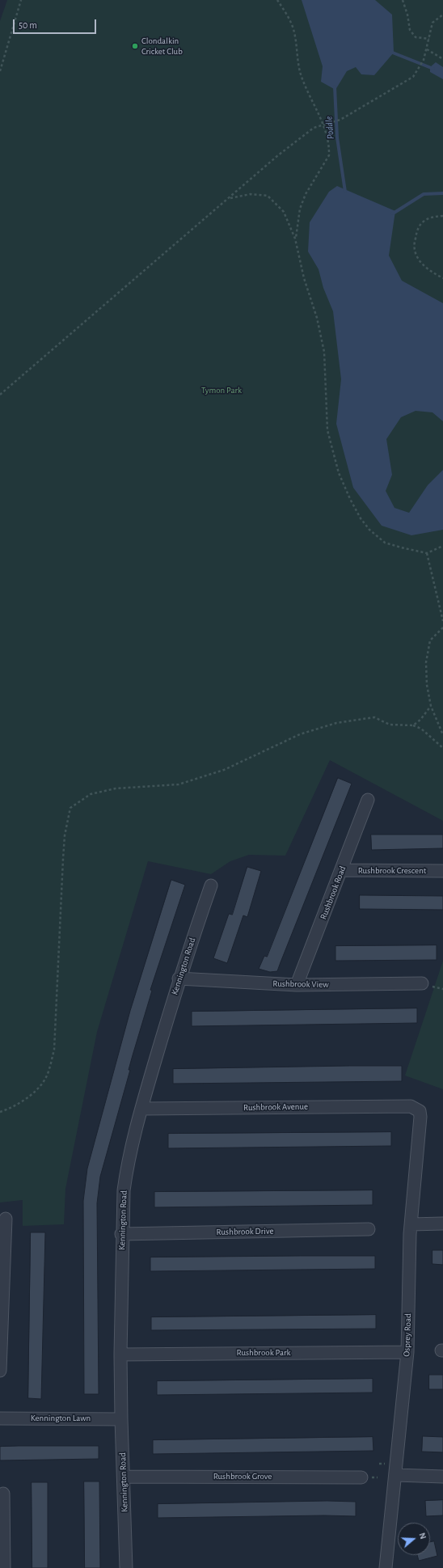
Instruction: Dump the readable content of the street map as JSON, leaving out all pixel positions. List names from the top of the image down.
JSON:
{
  "streets": {
    "street": [
      "Rushbrook Crescent",
      "Rushbrook Road",
      "Kennington Road",
      "Rushbrook View",
      "Rushbrook Avenue",
      "Rushbrook Drive",
      "Osprey Road",
      "Rushbrook Park",
      "Kennington Lawn",
      "Rushbrook Grove"
    ]
  },
  "crossings": [
    ["Rushbrook Crescent", "Rushbrook Road"],
    ["Rushbrook Road", "Rushbrook View"],
    ["Kennington Road", "Rushbrook View"],
    ["Kennington Road", "Rushbrook Avenue"],
    ["Kennington Road", "Rushbrook Drive"],
    ["Kennington Road", "Rushbrook Park"],
    ["Kennington Road", "Kennington Lawn"],
    ["Kennington Road", "Rushbrook Grove"],
    ["Rushbrook Avenue", "Osprey Road"],
    ["Osprey Road", "Rushbrook Park"]
  ],
  "water": ["Poddle"],
  "parks": ["Tymon Park"],
  "places": ["Clondalkin Cricket Club"],
  "scale_bar": "50 m",
  "north": "right"
}
